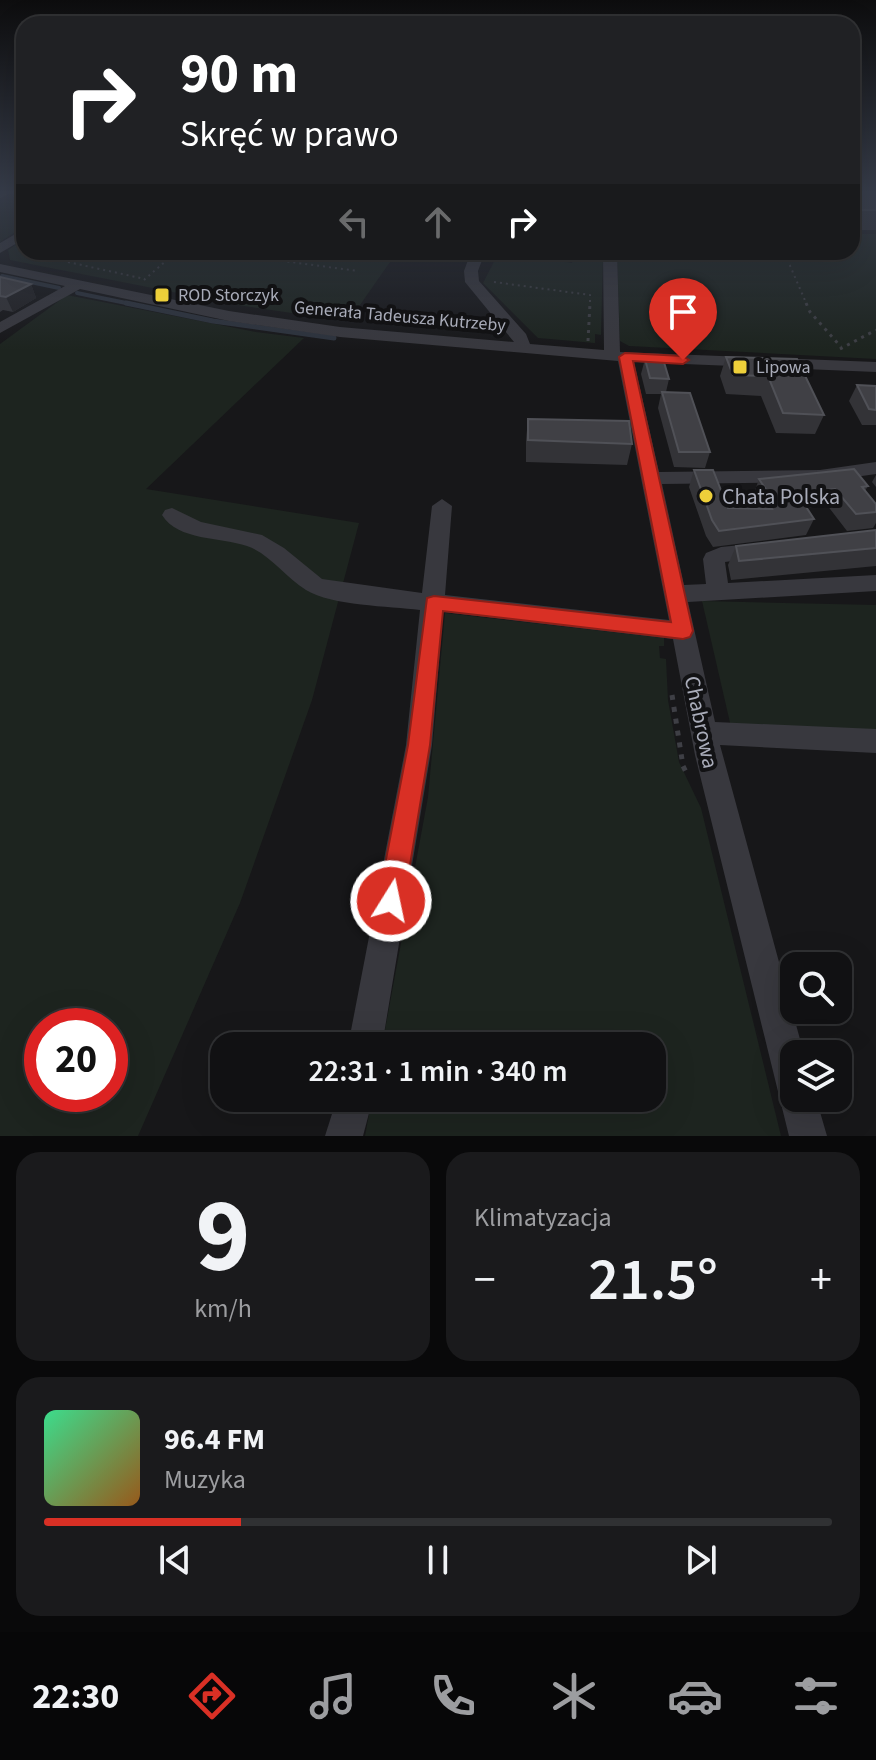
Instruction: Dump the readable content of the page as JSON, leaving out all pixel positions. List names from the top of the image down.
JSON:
{
  "streets": {
    "street": ["Generała Tadeusza Kutrzeby", "Chabrowa"]
  },
  "crossings": [
    ["Generała Tadeusza Kutrzeby", "Chabrowa"]
  ],
  "places": {
    "transit": ["ROD Storczyk", "Lipowa"],
    "other": ["Chata Polska"]
  },
  "page": {
    "turn": ["90 m", "Skręć w prawo"],
    "limit": "20",
    "trip": "22:31 · 1 min · 340 m",
    "tile": [
      ["9", "km/h"],
      "Klimatyzacja"
    ],
    "heat": ["−", "21.5°", "+"],
    "song": ["96.4 FM", "Muzyka"],
    "tabs": "22:30"
  }
}
